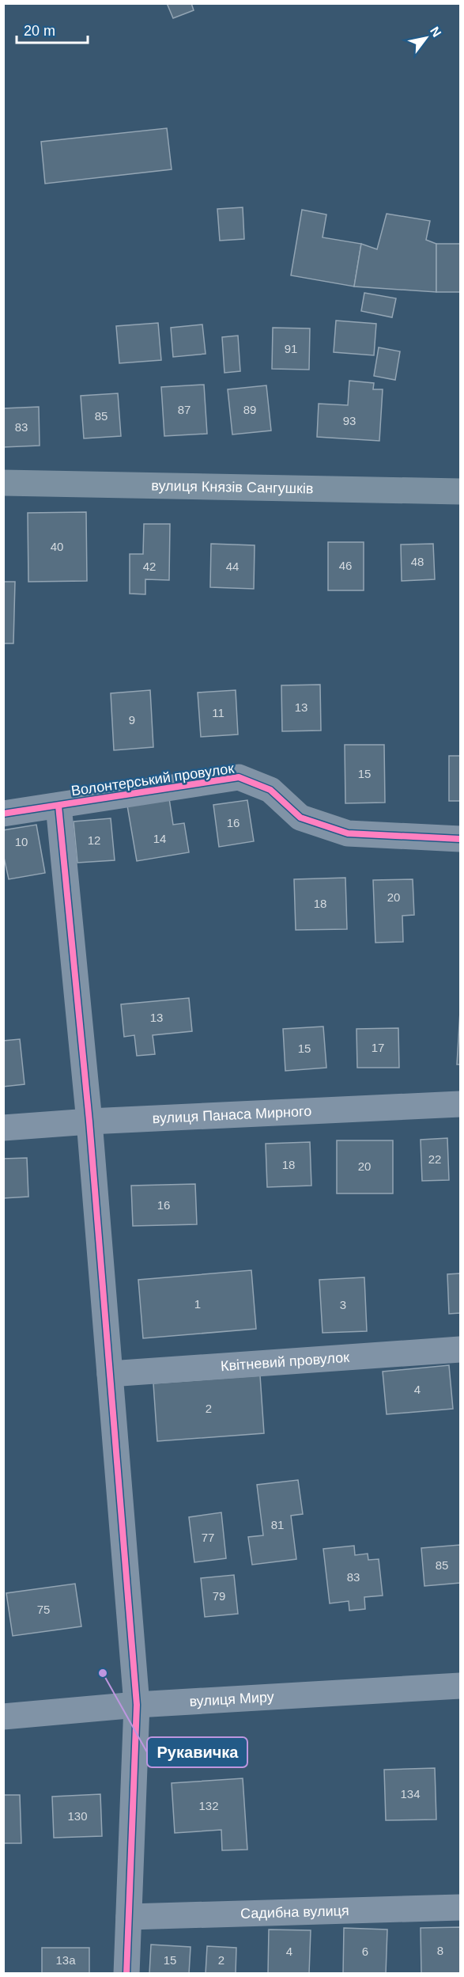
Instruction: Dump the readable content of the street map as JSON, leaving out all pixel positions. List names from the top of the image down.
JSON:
{
  "streets": {
    "main road": ["вулиця Князів Сангушків"],
    "street": [
      "Волонтерський провулок",
      "вулиця Панаса Мирного",
      "Квітневий провулок",
      "вулиця Миру",
      "Садибна вулиця"
    ]
  },
  "places": ["Рукавичка"],
  "house_numbers": [
    "91",
    "87",
    "89",
    "85",
    "93",
    "83",
    "40",
    "48",
    "46",
    "42",
    "44",
    "13",
    "11",
    "9",
    "15",
    "16",
    "14",
    "12",
    "10",
    "20",
    "18",
    "13",
    "17",
    "15",
    "22",
    "18",
    "20",
    "16",
    "1",
    "3",
    "4",
    "2",
    "81",
    "77",
    "85",
    "83",
    "79",
    "75",
    "134",
    "132",
    "130",
    "8",
    "4",
    "6",
    "13а",
    "15",
    "2"
  ],
  "scale_bar": "20 m",
  "north": "top right"
}
